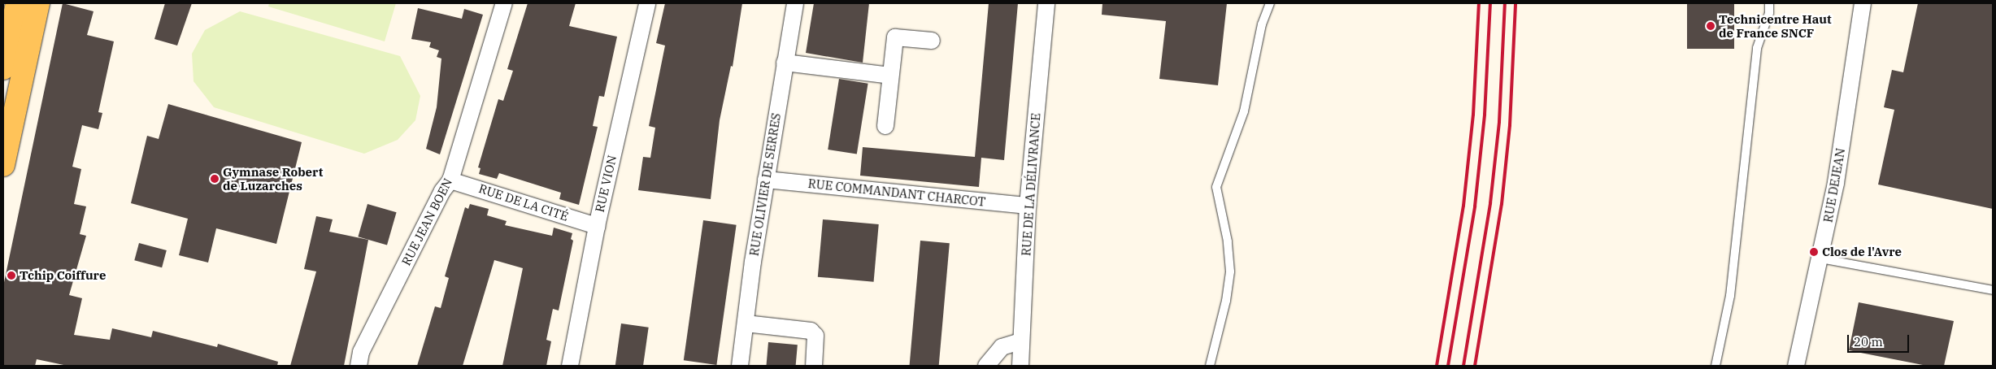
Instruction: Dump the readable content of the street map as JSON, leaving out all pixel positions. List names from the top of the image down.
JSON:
{
  "streets": {
    "street": [
      "RUE VION",
      "RUE OLIVIER DE SERRES",
      "RUE DE LA DÉLIVRANCE",
      "RUE DEJEAN",
      "RUE COMMANDANT CHARCOT",
      "RUE DE LA CITÉ",
      "RUE JEAN BOEN"
    ]
  },
  "crossings": [
    ["RUE VION", "RUE DE LA CITÉ"],
    ["RUE OLIVIER DE SERRES", "RUE COMMANDANT CHARCOT"],
    ["RUE DE LA DÉLIVRANCE", "RUE COMMANDANT CHARCOT"],
    ["RUE DE LA CITÉ", "RUE JEAN BOEN"]
  ],
  "places": [
    "Technicentre Haut de France SNCF",
    "Gymnase Robert de Luzarches",
    "Clos de l'Avre",
    "Tchip Coiffure"
  ],
  "scale_bar": "20 m"
}
